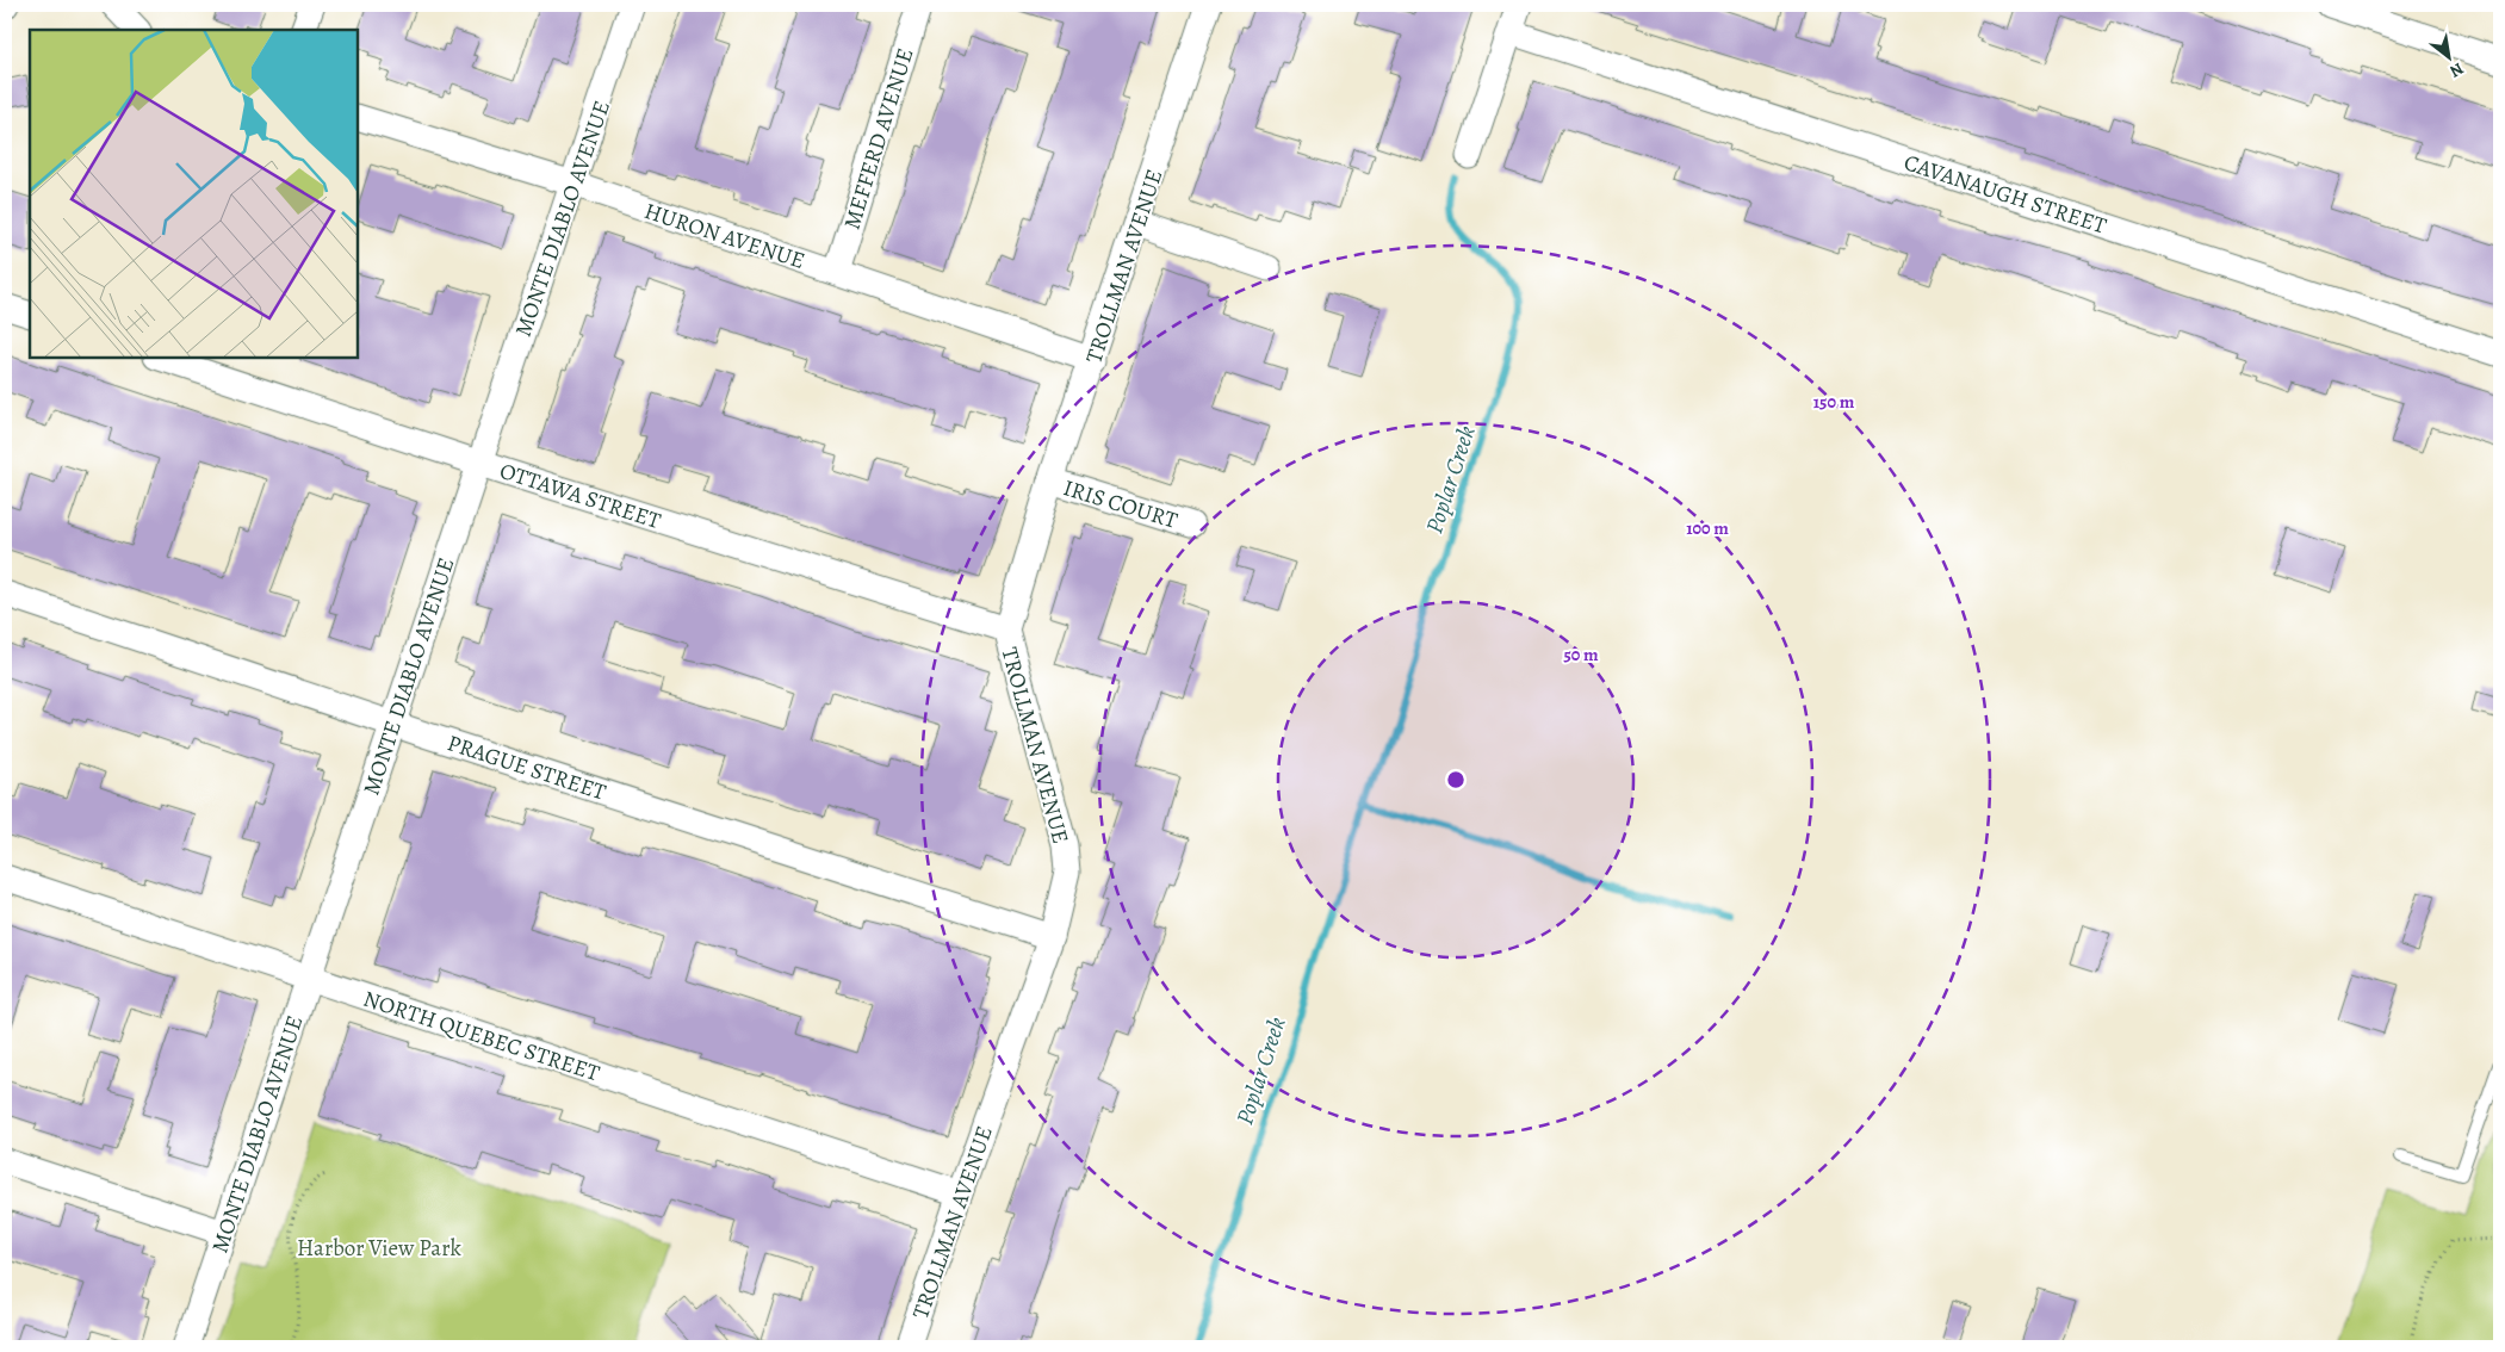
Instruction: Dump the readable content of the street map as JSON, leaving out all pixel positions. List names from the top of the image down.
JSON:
{
  "streets": {
    "street": [
      "MEFFERD AVENUE",
      "CAVANAUGH STREET",
      "MONTE DIABLO AVENUE",
      "HURON AVENUE",
      "TROLLMAN AVENUE",
      "OTTAWA STREET",
      "IRIS COURT",
      "PRAGUE STREET",
      "NORTH QUEBEC STREET"
    ]
  },
  "crossings": [
    ["MEFFERD AVENUE", "HURON AVENUE"],
    ["MONTE DIABLO AVENUE", "HURON AVENUE"],
    ["MONTE DIABLO AVENUE", "OTTAWA STREET"],
    ["MONTE DIABLO AVENUE", "PRAGUE STREET"],
    ["MONTE DIABLO AVENUE", "NORTH QUEBEC STREET"],
    ["HURON AVENUE", "TROLLMAN AVENUE"],
    ["TROLLMAN AVENUE", "OTTAWA STREET"],
    ["TROLLMAN AVENUE", "IRIS COURT"],
    ["TROLLMAN AVENUE", "PRAGUE STREET"],
    ["TROLLMAN AVENUE", "NORTH QUEBEC STREET"]
  ],
  "water": ["Poplar Creek"],
  "parks": ["Harbor View Park"],
  "north": "bottom right",
  "rings": ["150 m", "100 m", "50 m"]
}
